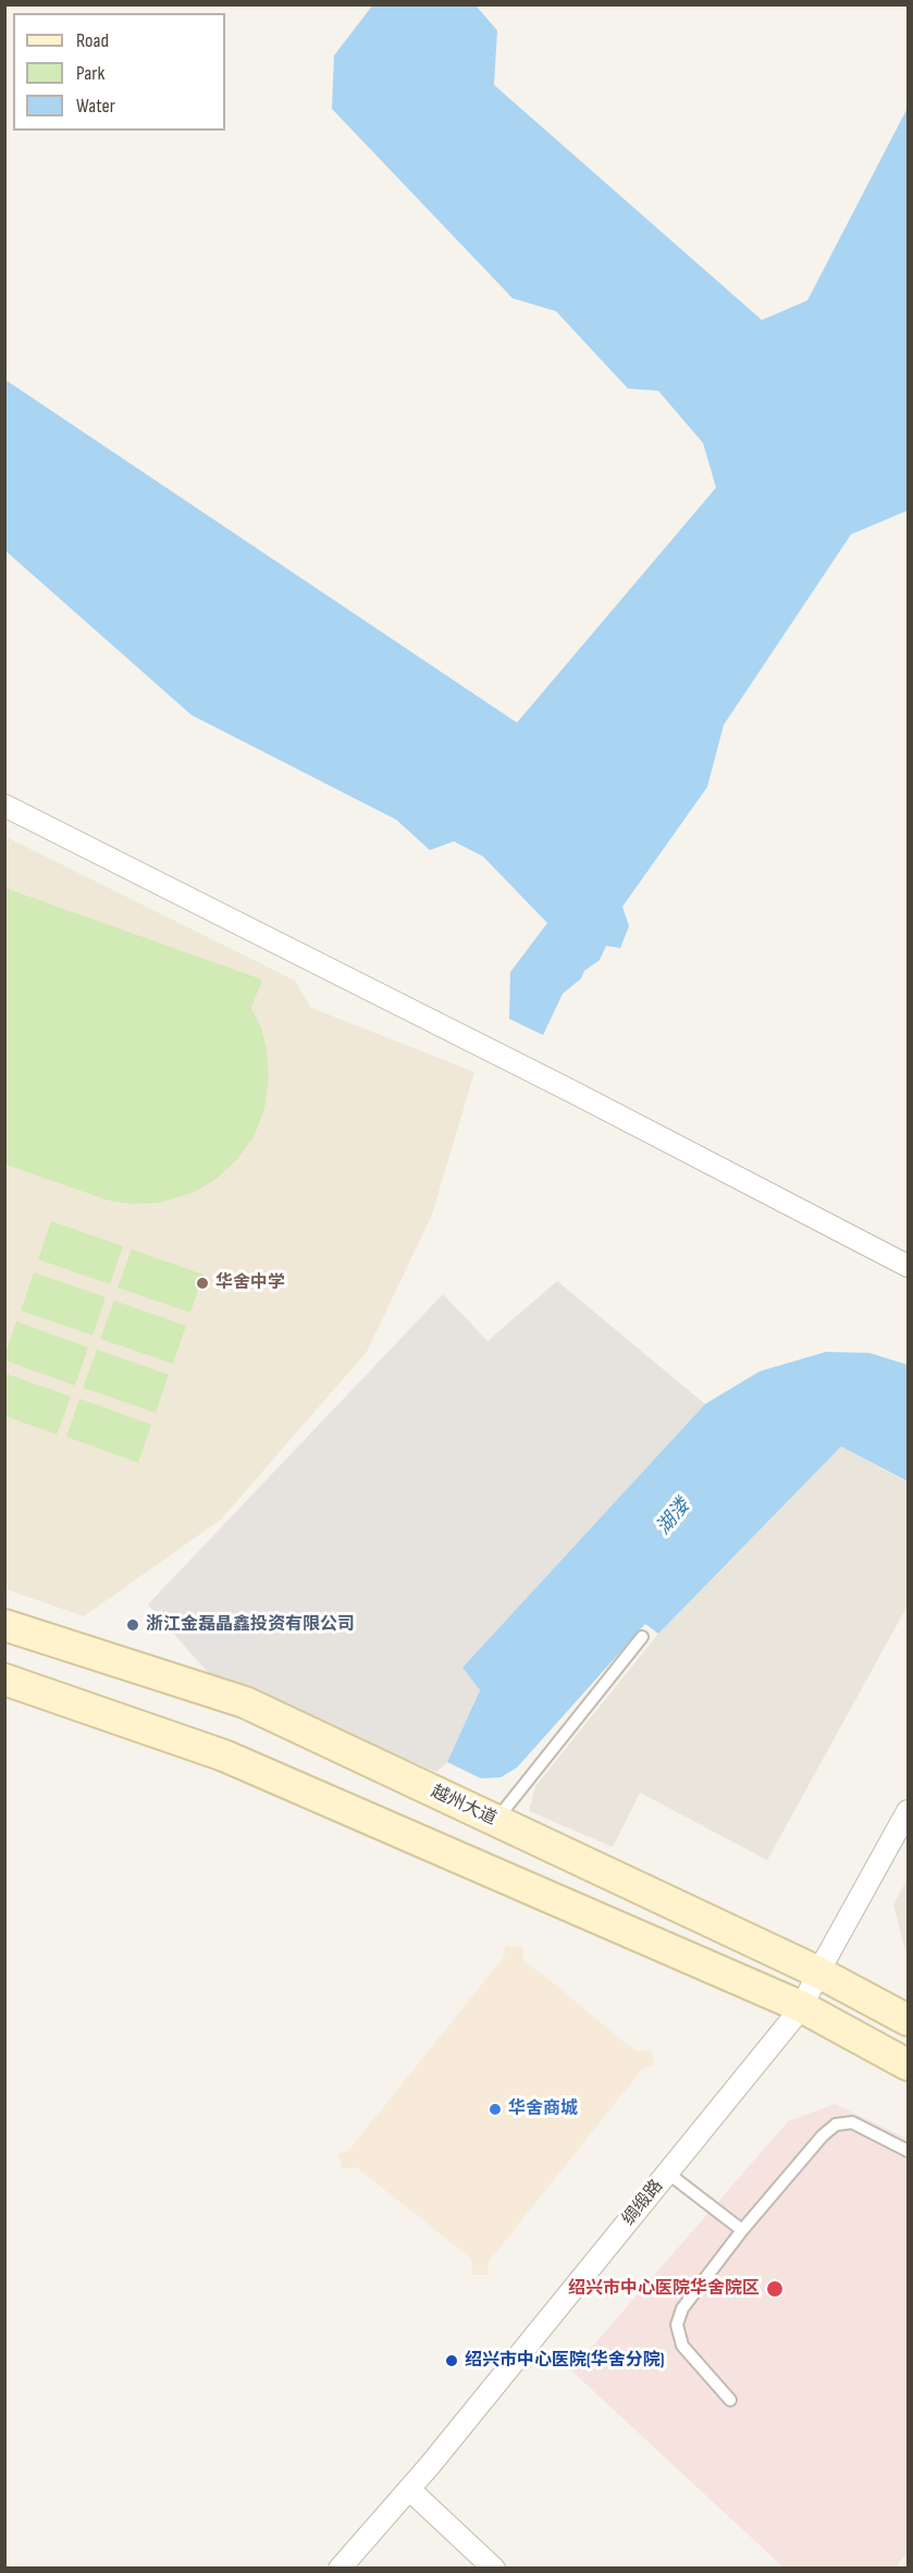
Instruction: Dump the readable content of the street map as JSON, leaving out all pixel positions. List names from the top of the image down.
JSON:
{
  "streets": {
    "main road": ["越州大道"],
    "street": ["绸缎路"]
  },
  "crossings": [
    ["越州大道", "绸缎路"]
  ],
  "water": ["湖溇"],
  "places": [
    "华舍中学",
    "浙江金磊晶鑫投资有限公司",
    "华舍商城",
    "绍兴市中心医院华舍院区",
    "绍兴市中心医院(华舍分院)"
  ],
  "legend": ["Road", "Park", "Water"]
}
